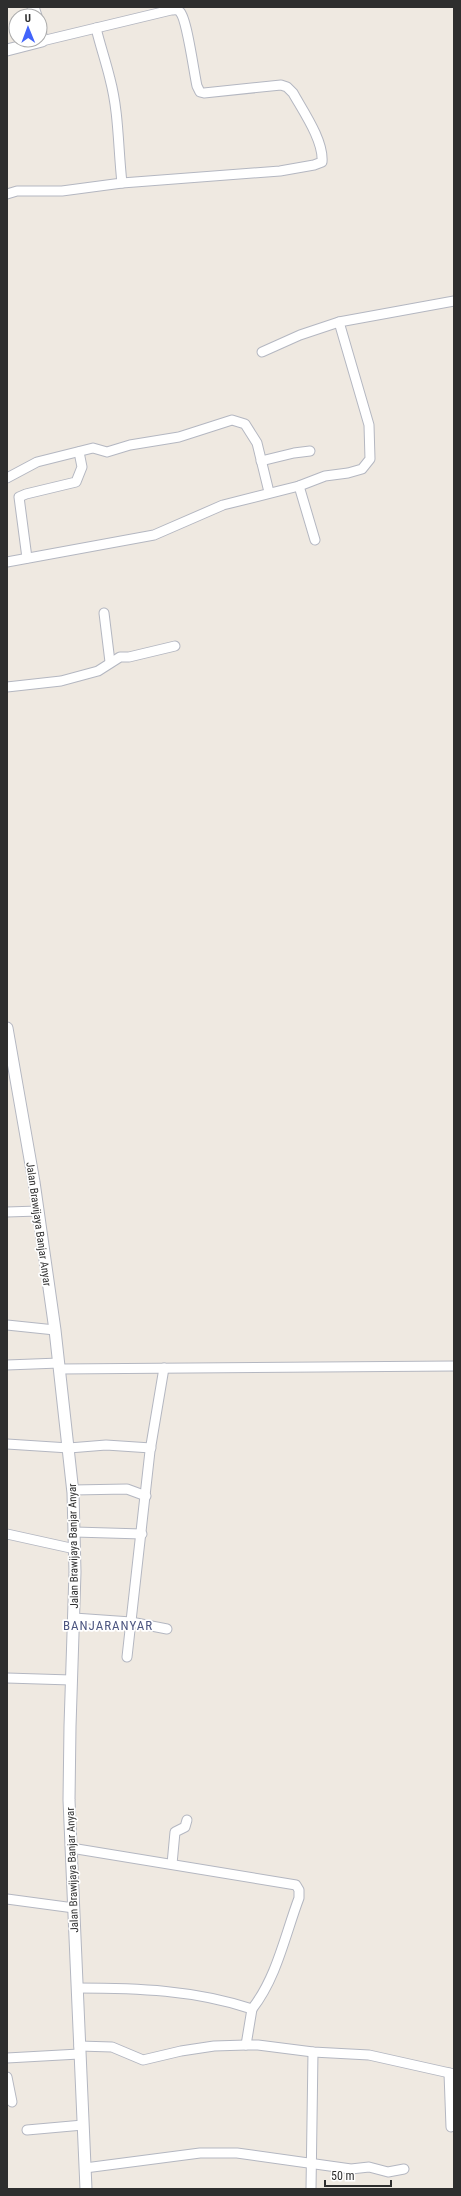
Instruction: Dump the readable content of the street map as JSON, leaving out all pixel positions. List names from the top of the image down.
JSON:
{
  "streets": {
    "street": ["Jalan Brawijaya Banjar Anyar"]
  },
  "districts": ["BANJARANYAR"],
  "scale_bar": "50 m",
  "north": "top"
}
